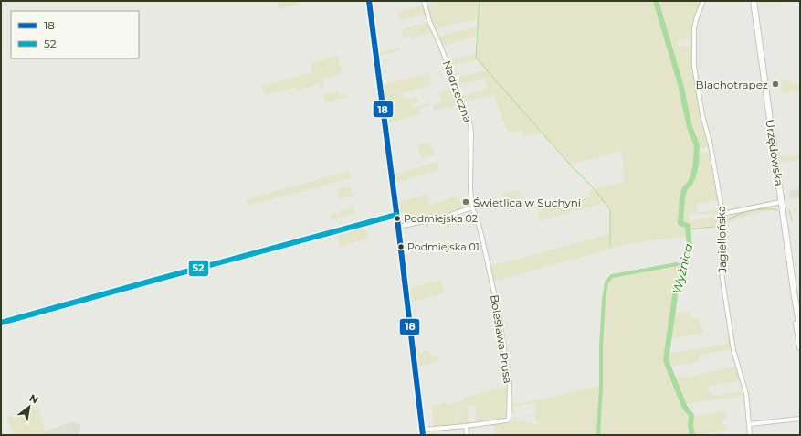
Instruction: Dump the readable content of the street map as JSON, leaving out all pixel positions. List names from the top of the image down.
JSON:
{
  "streets": {
    "street": [
      "Nadrzeczna",
      "Urzędowska",
      "Jagiellońska",
      "Bolesława Prusa"
    ]
  },
  "crossings": [
    ["Nadrzeczna", "Bolesława Prusa"]
  ],
  "water": ["Wyżnica"],
  "places": [
    "Blachotrapez",
    "Świetlica w Suchyni",
    "Podmiejska 02",
    "Podmiejska 01"
  ],
  "lines": ["transit line 18", "transit line 52"],
  "legend": ["18", "52"],
  "north": "top right"
}
